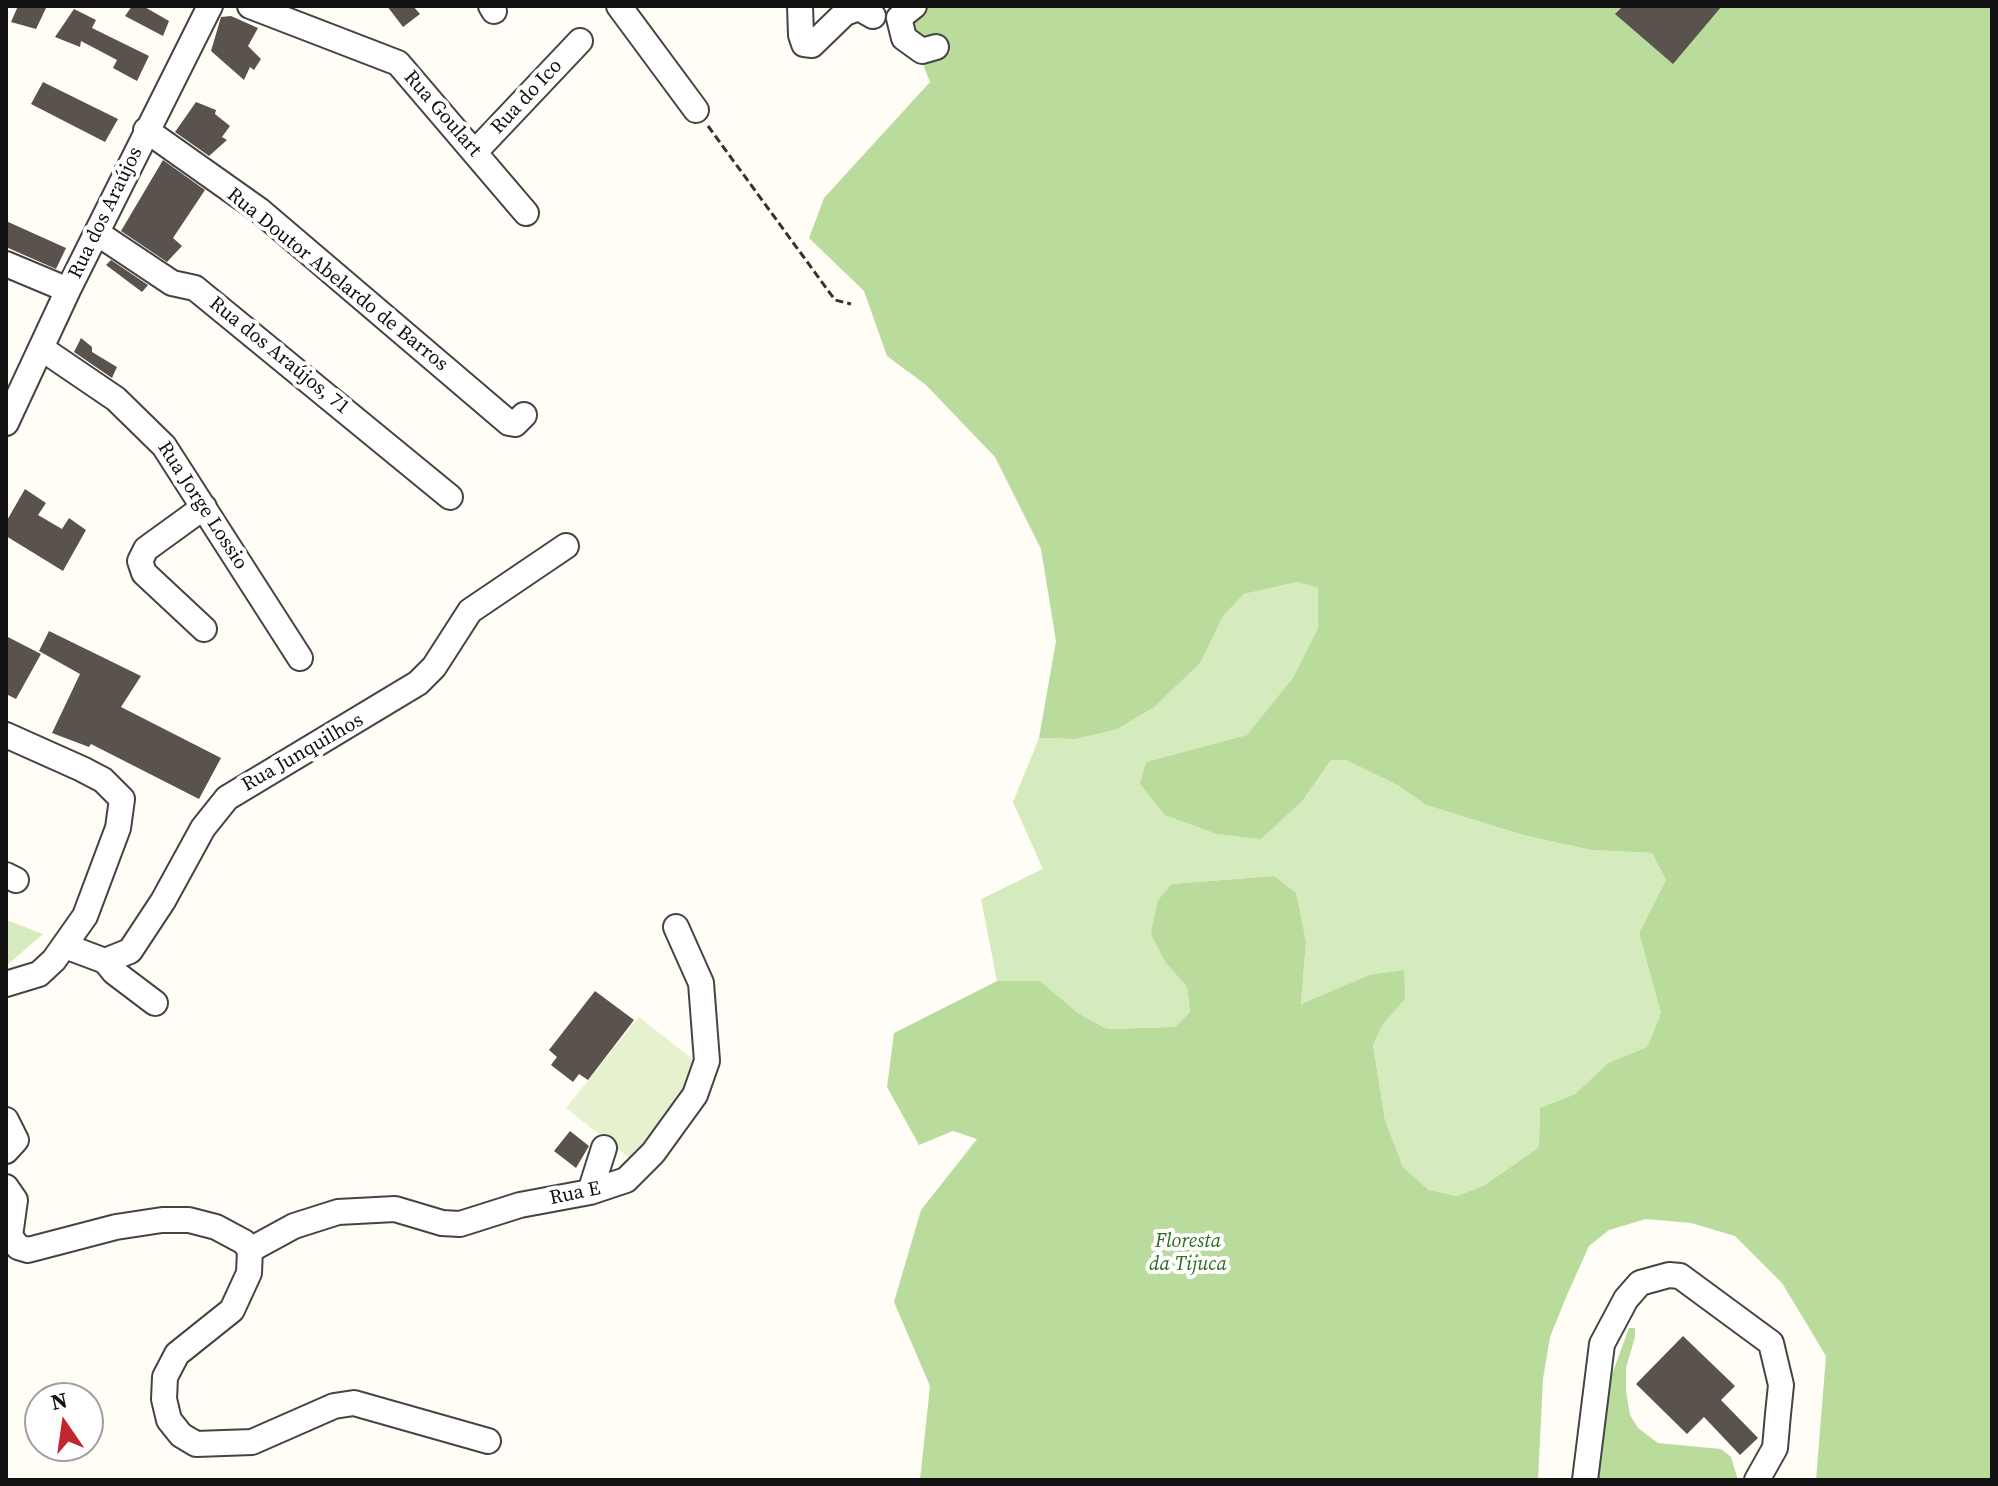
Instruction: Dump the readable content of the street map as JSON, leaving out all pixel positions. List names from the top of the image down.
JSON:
{
  "streets": {
    "street": [
      "Rua do Ico",
      "Rua Goulart",
      "Rua dos Araújos",
      "Rua Doutor Abelardo de Barros",
      "Rua dos Araújos, 71",
      "Rua Jorge Lossio",
      "Rua Junquilhos",
      "Rua E"
    ]
  },
  "crossings": [
    ["Rua do Ico", "Rua Goulart"],
    ["Rua dos Araújos", "Rua Doutor Abelardo de Barros"],
    ["Rua dos Araújos", "Rua dos Araújos, 71"],
    ["Rua dos Araújos", "Rua Jorge Lossio"]
  ],
  "parks": ["Floresta da Tijuca"],
  "north": "top"
}
